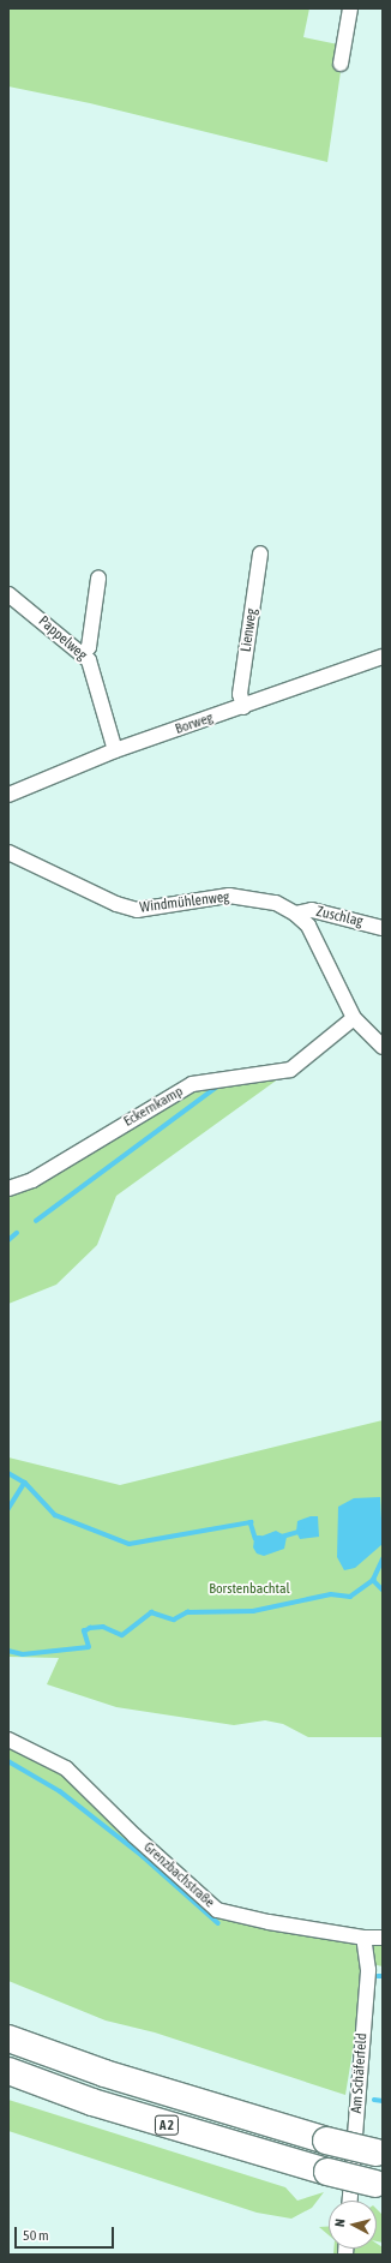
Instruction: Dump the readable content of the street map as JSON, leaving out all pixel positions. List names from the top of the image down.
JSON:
{
  "streets": {
    "highway": ["A 2"],
    "street": [
      "Lienweg",
      "Pappelweg",
      "Borweg",
      "Windmühlenweg",
      "Zuschlag",
      "Eckernkamp",
      "Grenzbachstraße",
      "Am Schäferfeld"
    ]
  },
  "crossings": [
    ["Lienweg", "Borweg"],
    ["Pappelweg", "Borweg"],
    ["Windmühlenweg", "Zuschlag"],
    ["Windmühlenweg", "Eckernkamp"],
    ["Grenzbachstraße", "Am Schäferfeld"]
  ],
  "parks": ["Borstenbachtal"],
  "scale_bar": "50 m",
  "north": "left"
}
